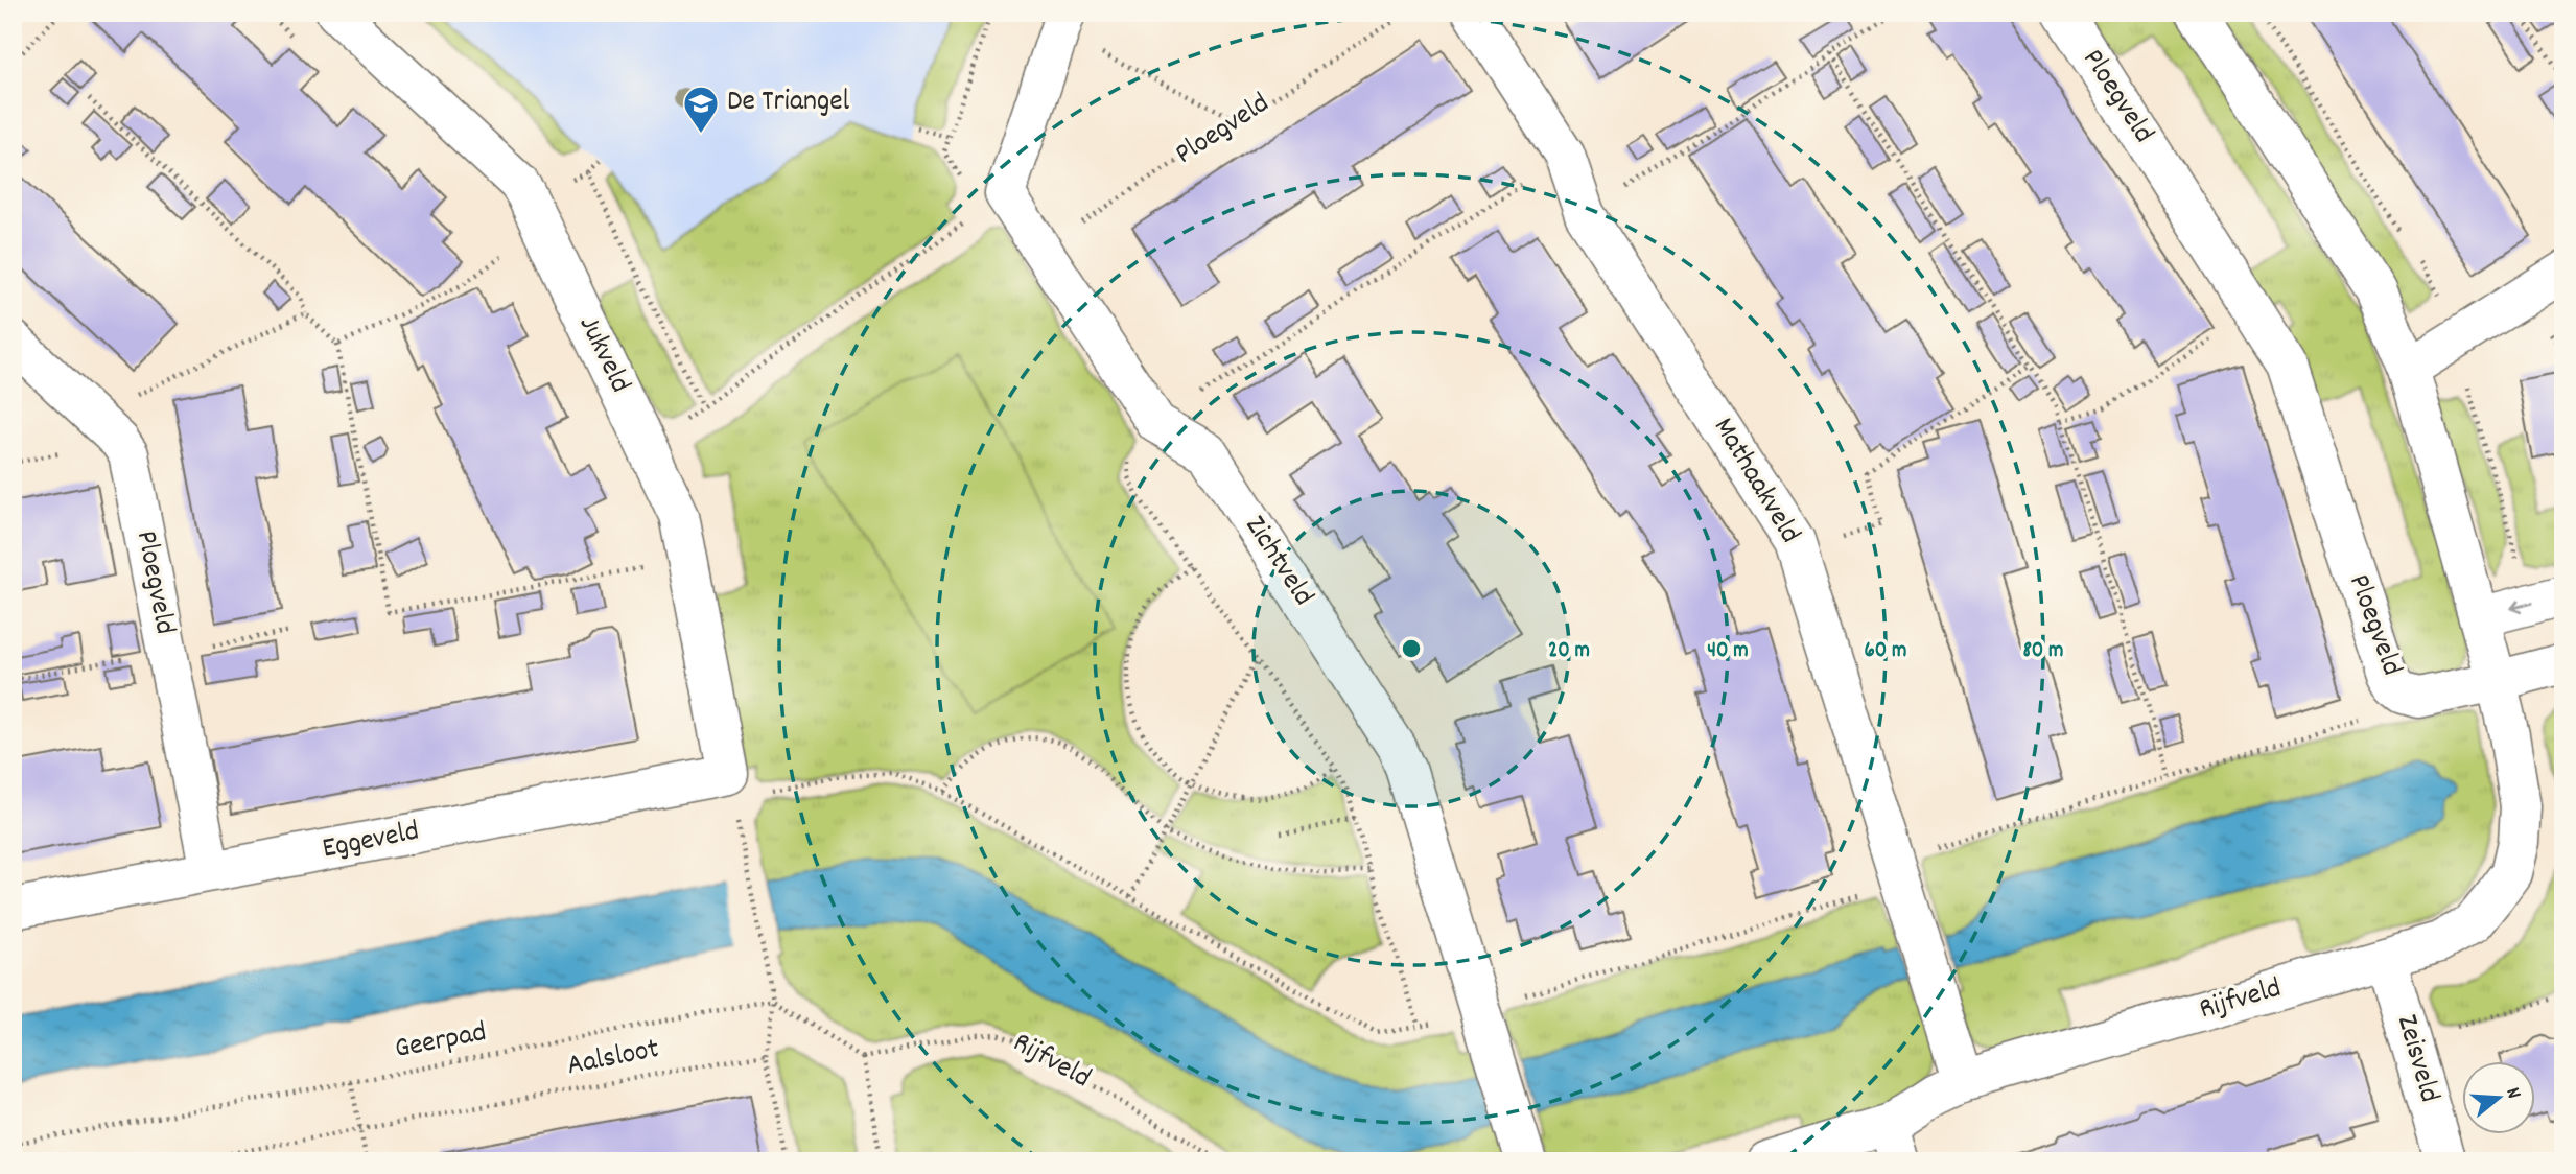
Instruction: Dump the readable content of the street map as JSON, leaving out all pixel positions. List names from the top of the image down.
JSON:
{
  "streets": {
    "street": [
      "Ploegveld",
      "Jukveld",
      "Mathaakveld",
      "Zichtveld",
      "Eggeveld",
      "Rijfveld",
      "Zeisveld"
    ],
    "path": ["Geerpad", "Aalsloot"]
  },
  "crossings": [
    ["Ploegveld", "Zichtveld"],
    ["Ploegveld", "Eggeveld"],
    ["Ploegveld", "Rijfveld"],
    ["Jukveld", "Eggeveld"],
    ["Mathaakveld", "Rijfveld"],
    ["Rijfveld", "Zeisveld"]
  ],
  "places": {
    "school or university": ["De Triangel"]
  },
  "north": "right",
  "rings": [
    "20 m",
    "40 m",
    "60 m",
    "80 m"
  ]
}
